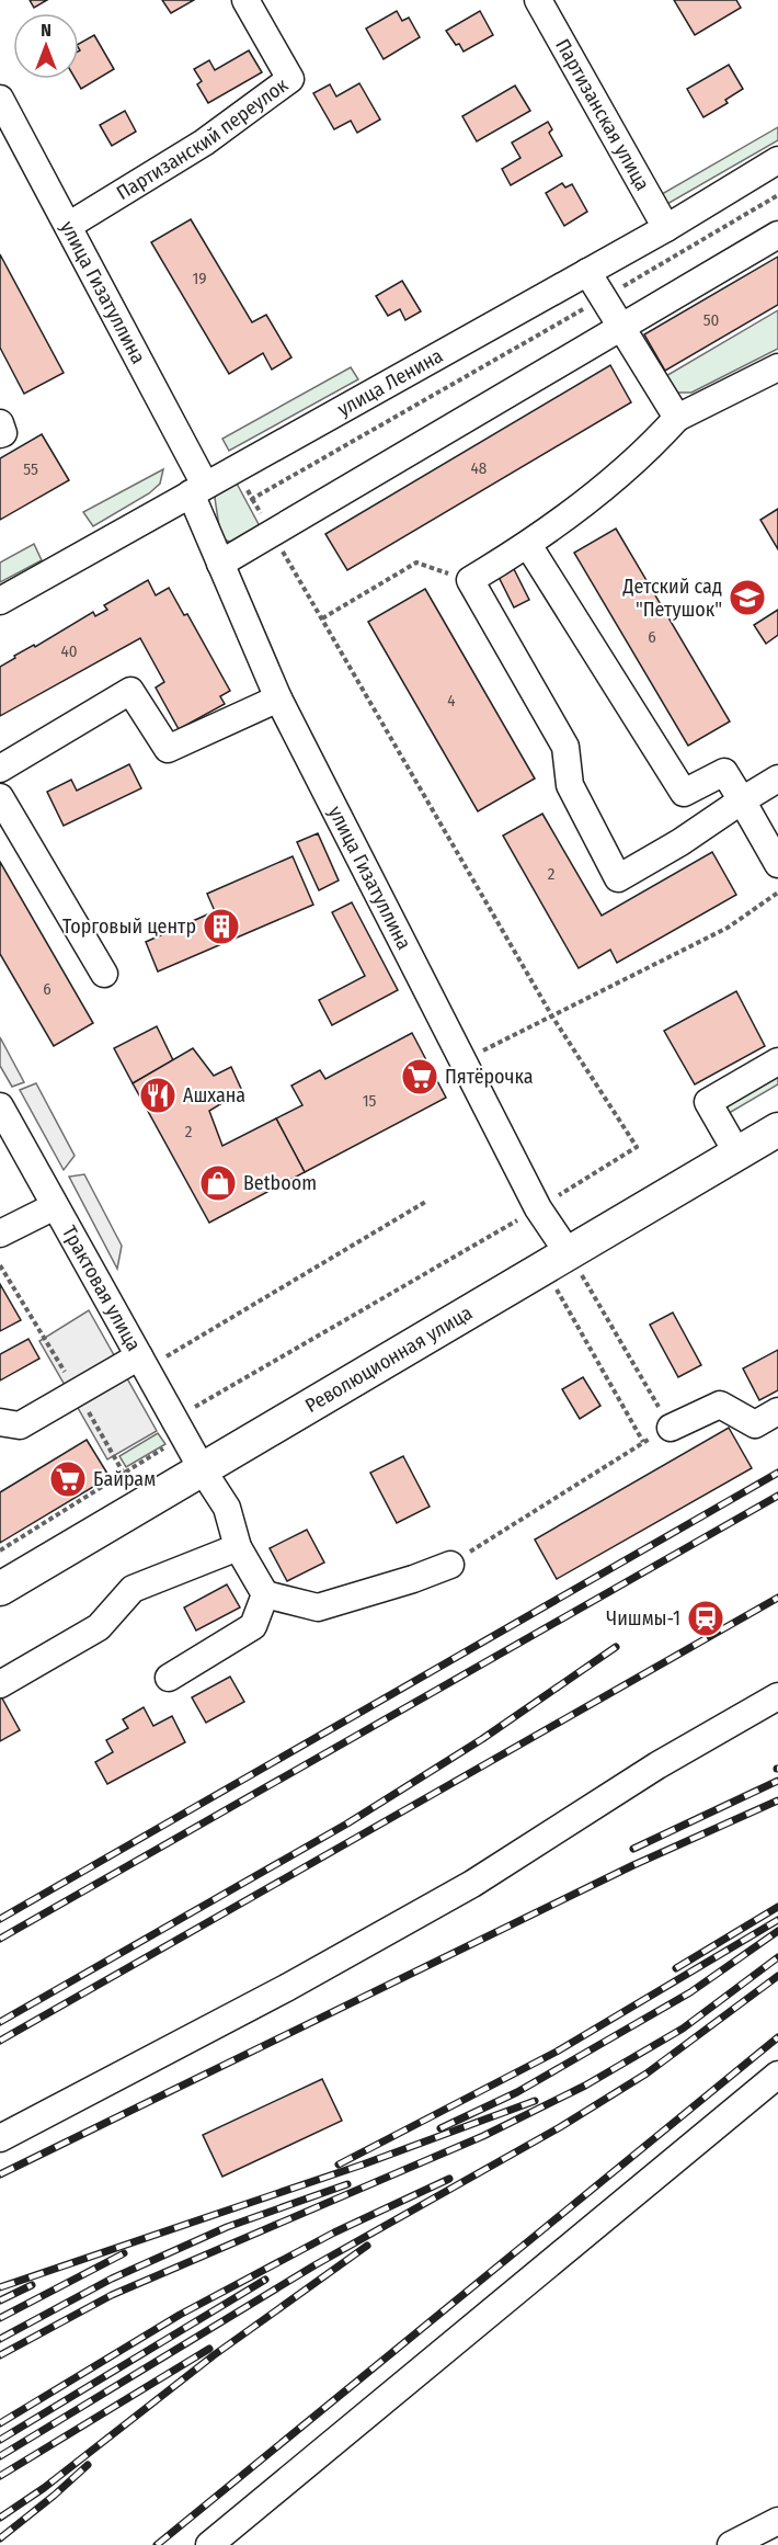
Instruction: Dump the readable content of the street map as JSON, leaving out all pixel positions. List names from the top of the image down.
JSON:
{
  "streets": {
    "main road": ["Революционная улица"],
    "street": [
      "Партизанская улица",
      "Партизанский переулок",
      "улица Гизатуллина",
      "улица Ленина",
      "Трактовая улица"
    ]
  },
  "crossings": [
    ["Партизанская улица", "улица Ленина"],
    ["Партизанский переулок", "улица Гизатуллина"],
    ["улица Гизатуллина", "улица Ленина"],
    ["улица Гизатуллина", "Революционная улица"],
    ["Трактовая улица", "Революционная улица"]
  ],
  "places": {
    "school or university": ["Детский сад \"Петушок\""],
    "building": ["Торговый центр"],
    "supermarket": ["Пятёрочка", "Байрам"],
    "restaurant": ["Ашхана"],
    "shop": ["Betboom"],
    "station": ["Чишмы-1"]
  },
  "house_numbers": [
    "19",
    "50",
    "48",
    "55",
    "6",
    "40",
    "4",
    "2",
    "6",
    "15",
    "2"
  ],
  "north": "top"
}
